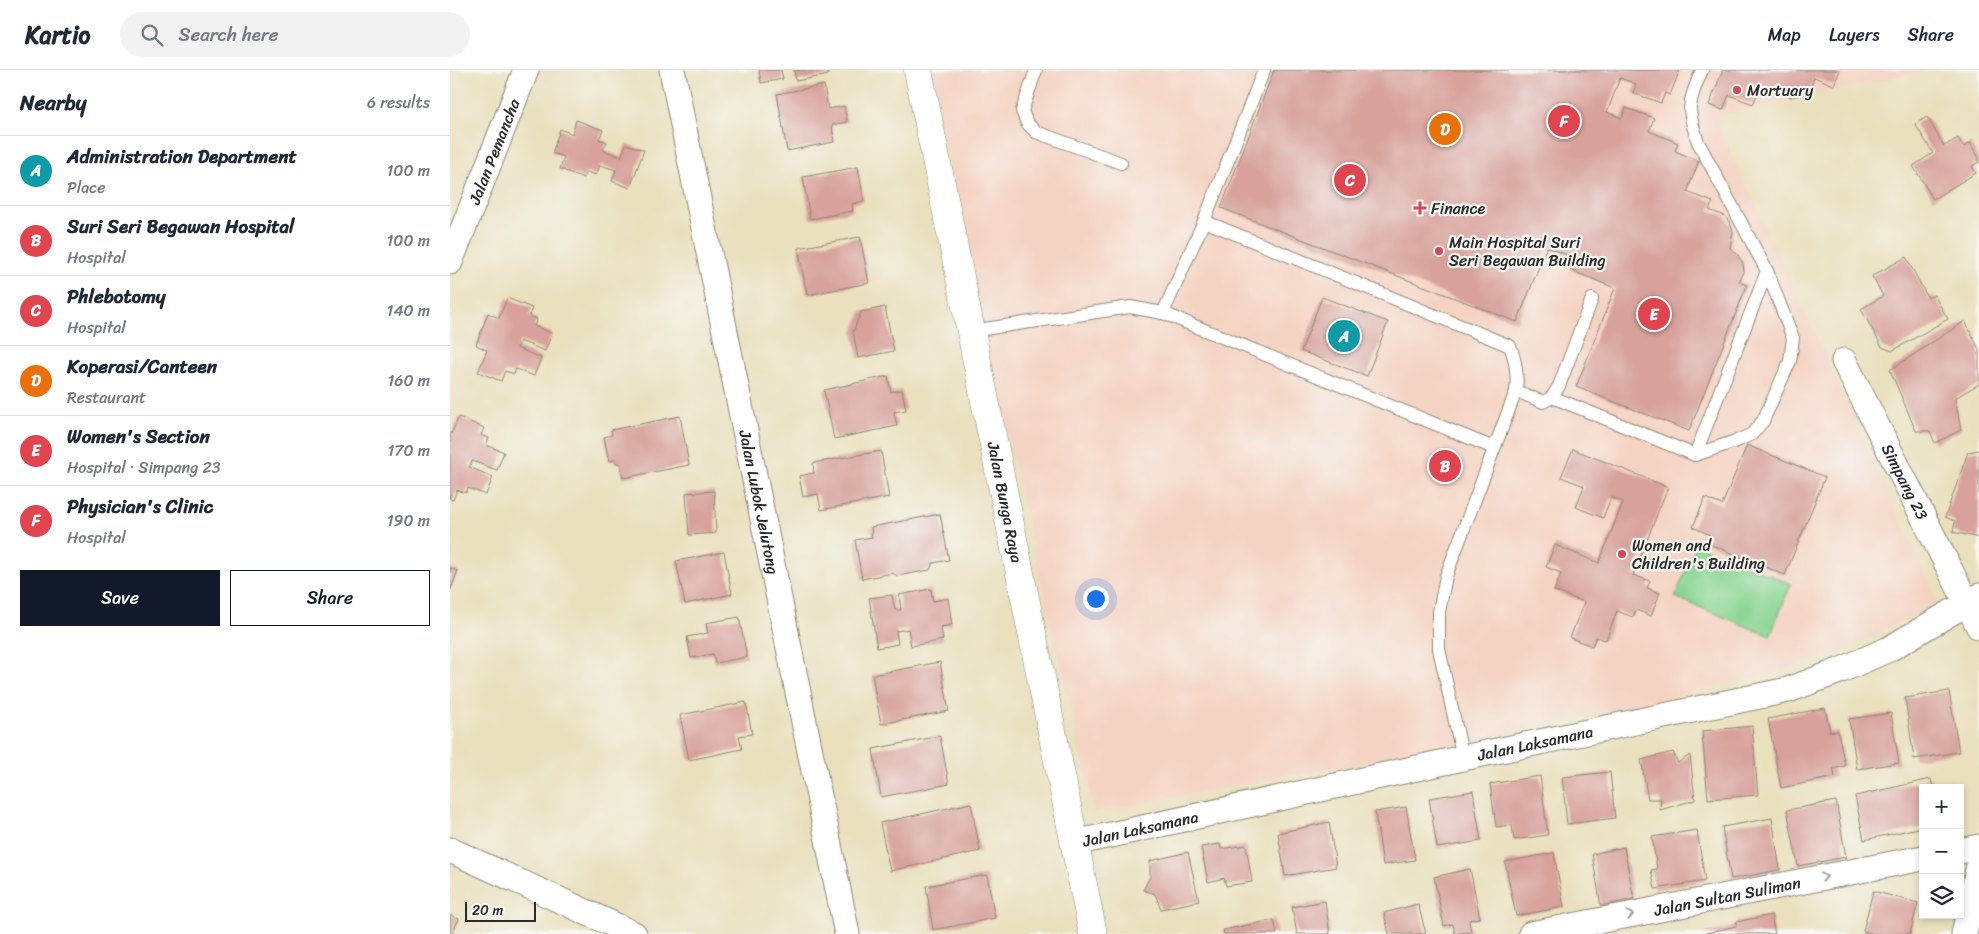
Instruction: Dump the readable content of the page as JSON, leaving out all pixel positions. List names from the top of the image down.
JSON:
{
  "streets": {
    "street": [
      "Jalan Pemancha",
      "Simpang 23",
      "Jalan Lubok Jelutong",
      "Jalan Bunga Raya",
      "Jalan Laksamana",
      "Jalan Sultan Suliman"
    ]
  },
  "crossings": [
    ["Simpang 23", "Jalan Laksamana"],
    ["Jalan Bunga Raya", "Jalan Laksamana"]
  ],
  "one_way": ["Jalan Sultan Suliman"],
  "places": {
    "other": ["Mortuary", "Main Hospital Suri Seri Begawan Building", "Women and Children's Building"],
    "health": ["Finance"]
  },
  "scale_bar": "20 m",
  "page": {
    "header": "Kartio",
    "search": "Search here",
    "nav": ["Map", "Layers", "Share"],
    "heading": ["Nearby", "6 results"],
    "pins": [
      "F",
      "D",
      "C",
      "E",
      "A",
      "B"
    ],
    "list": [
      {
        "mark": "A",
        "name": "Administration Department",
        "note": "Place",
        "value": "100 m"
      },
      {
        "mark": "B",
        "name": "Suri Seri Begawan Hospital",
        "note": "Hospital",
        "value": "100 m"
      },
      {
        "mark": "C",
        "name": "Phlebotomy",
        "note": "Hospital",
        "value": "140 m"
      },
      {
        "mark": "D",
        "name": "Koperasi/Canteen",
        "note": "Restaurant",
        "value": "160 m"
      },
      {
        "mark": "E",
        "name": "Women's Section",
        "note": "Hospital · Simpang 23",
        "value": "170 m"
      },
      {
        "mark": "F",
        "name": "Physician's Clinic",
        "note": "Hospital",
        "value": "190 m"
      }
    ],
    "buttons": ["Save", "Share"],
    "map_buttons": ["+", "−"],
    "scale": "20 m"
  }
}
